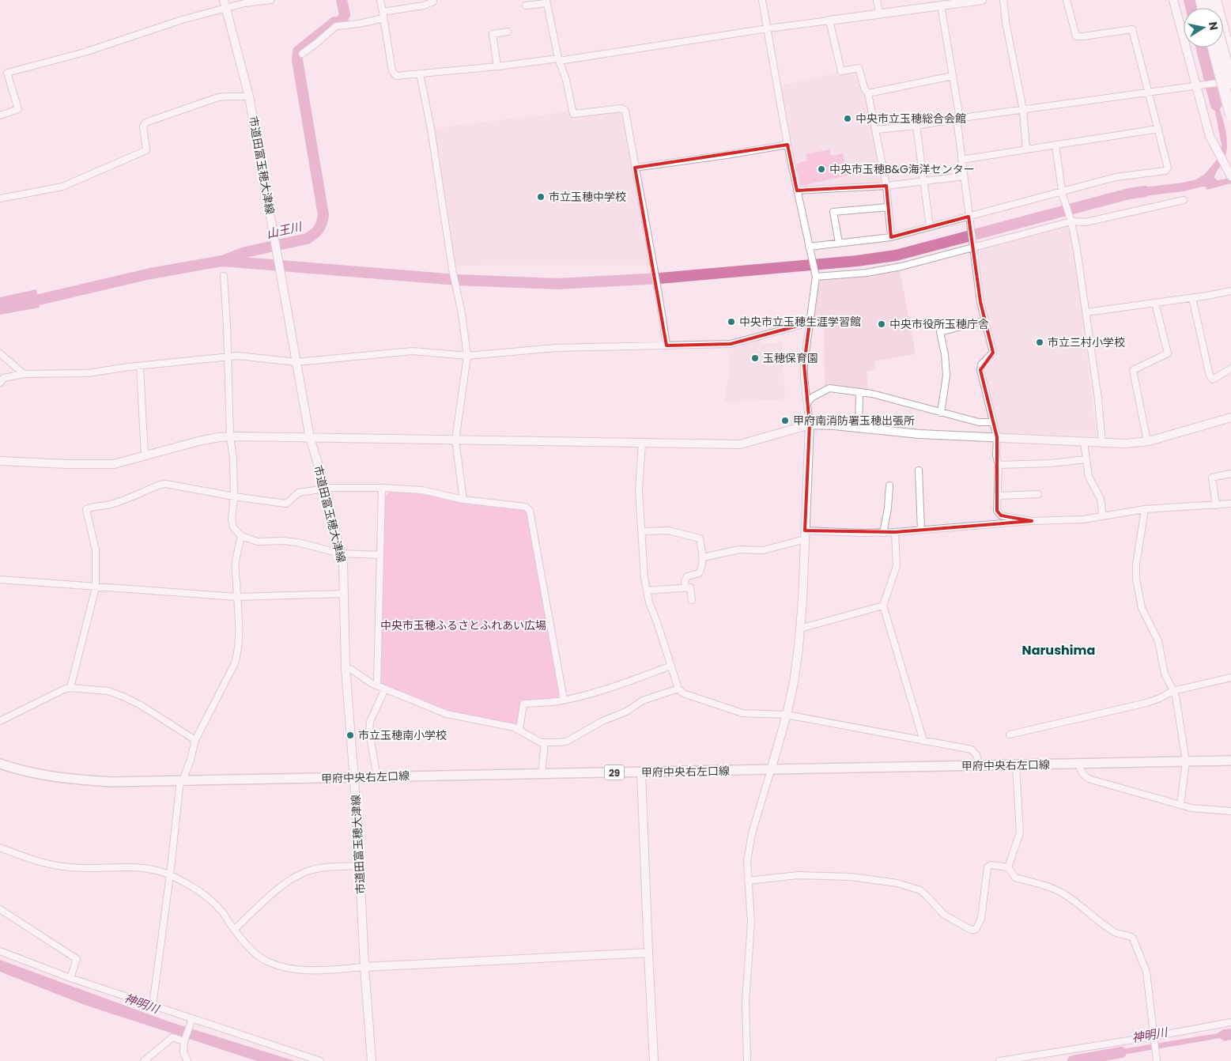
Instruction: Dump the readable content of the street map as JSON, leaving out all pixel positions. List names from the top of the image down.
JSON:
{
  "streets": {
    "main road": ["甲府中央右左口線", "29"],
    "street": ["市道田富玉穂大津線"]
  },
  "crossings": [
    ["市道田富玉穂大津線", "甲府中央右左口線"]
  ],
  "districts": ["Narushima"],
  "water": ["山王川", "神明川"],
  "parks": ["中央市玉穂ふるさとふれあい広場"],
  "places": [
    "中央市立玉穂総合会館",
    "中央市玉穂B&G海洋センター",
    "市立玉穂中学校",
    "中央市立玉穂生涯学習館",
    "中央市役所玉穂庁舎",
    "市立三村小学校",
    "玉穂保育園",
    "甲府南消防署玉穂出張所",
    "市立玉穂南小学校"
  ],
  "north": "right"
}
